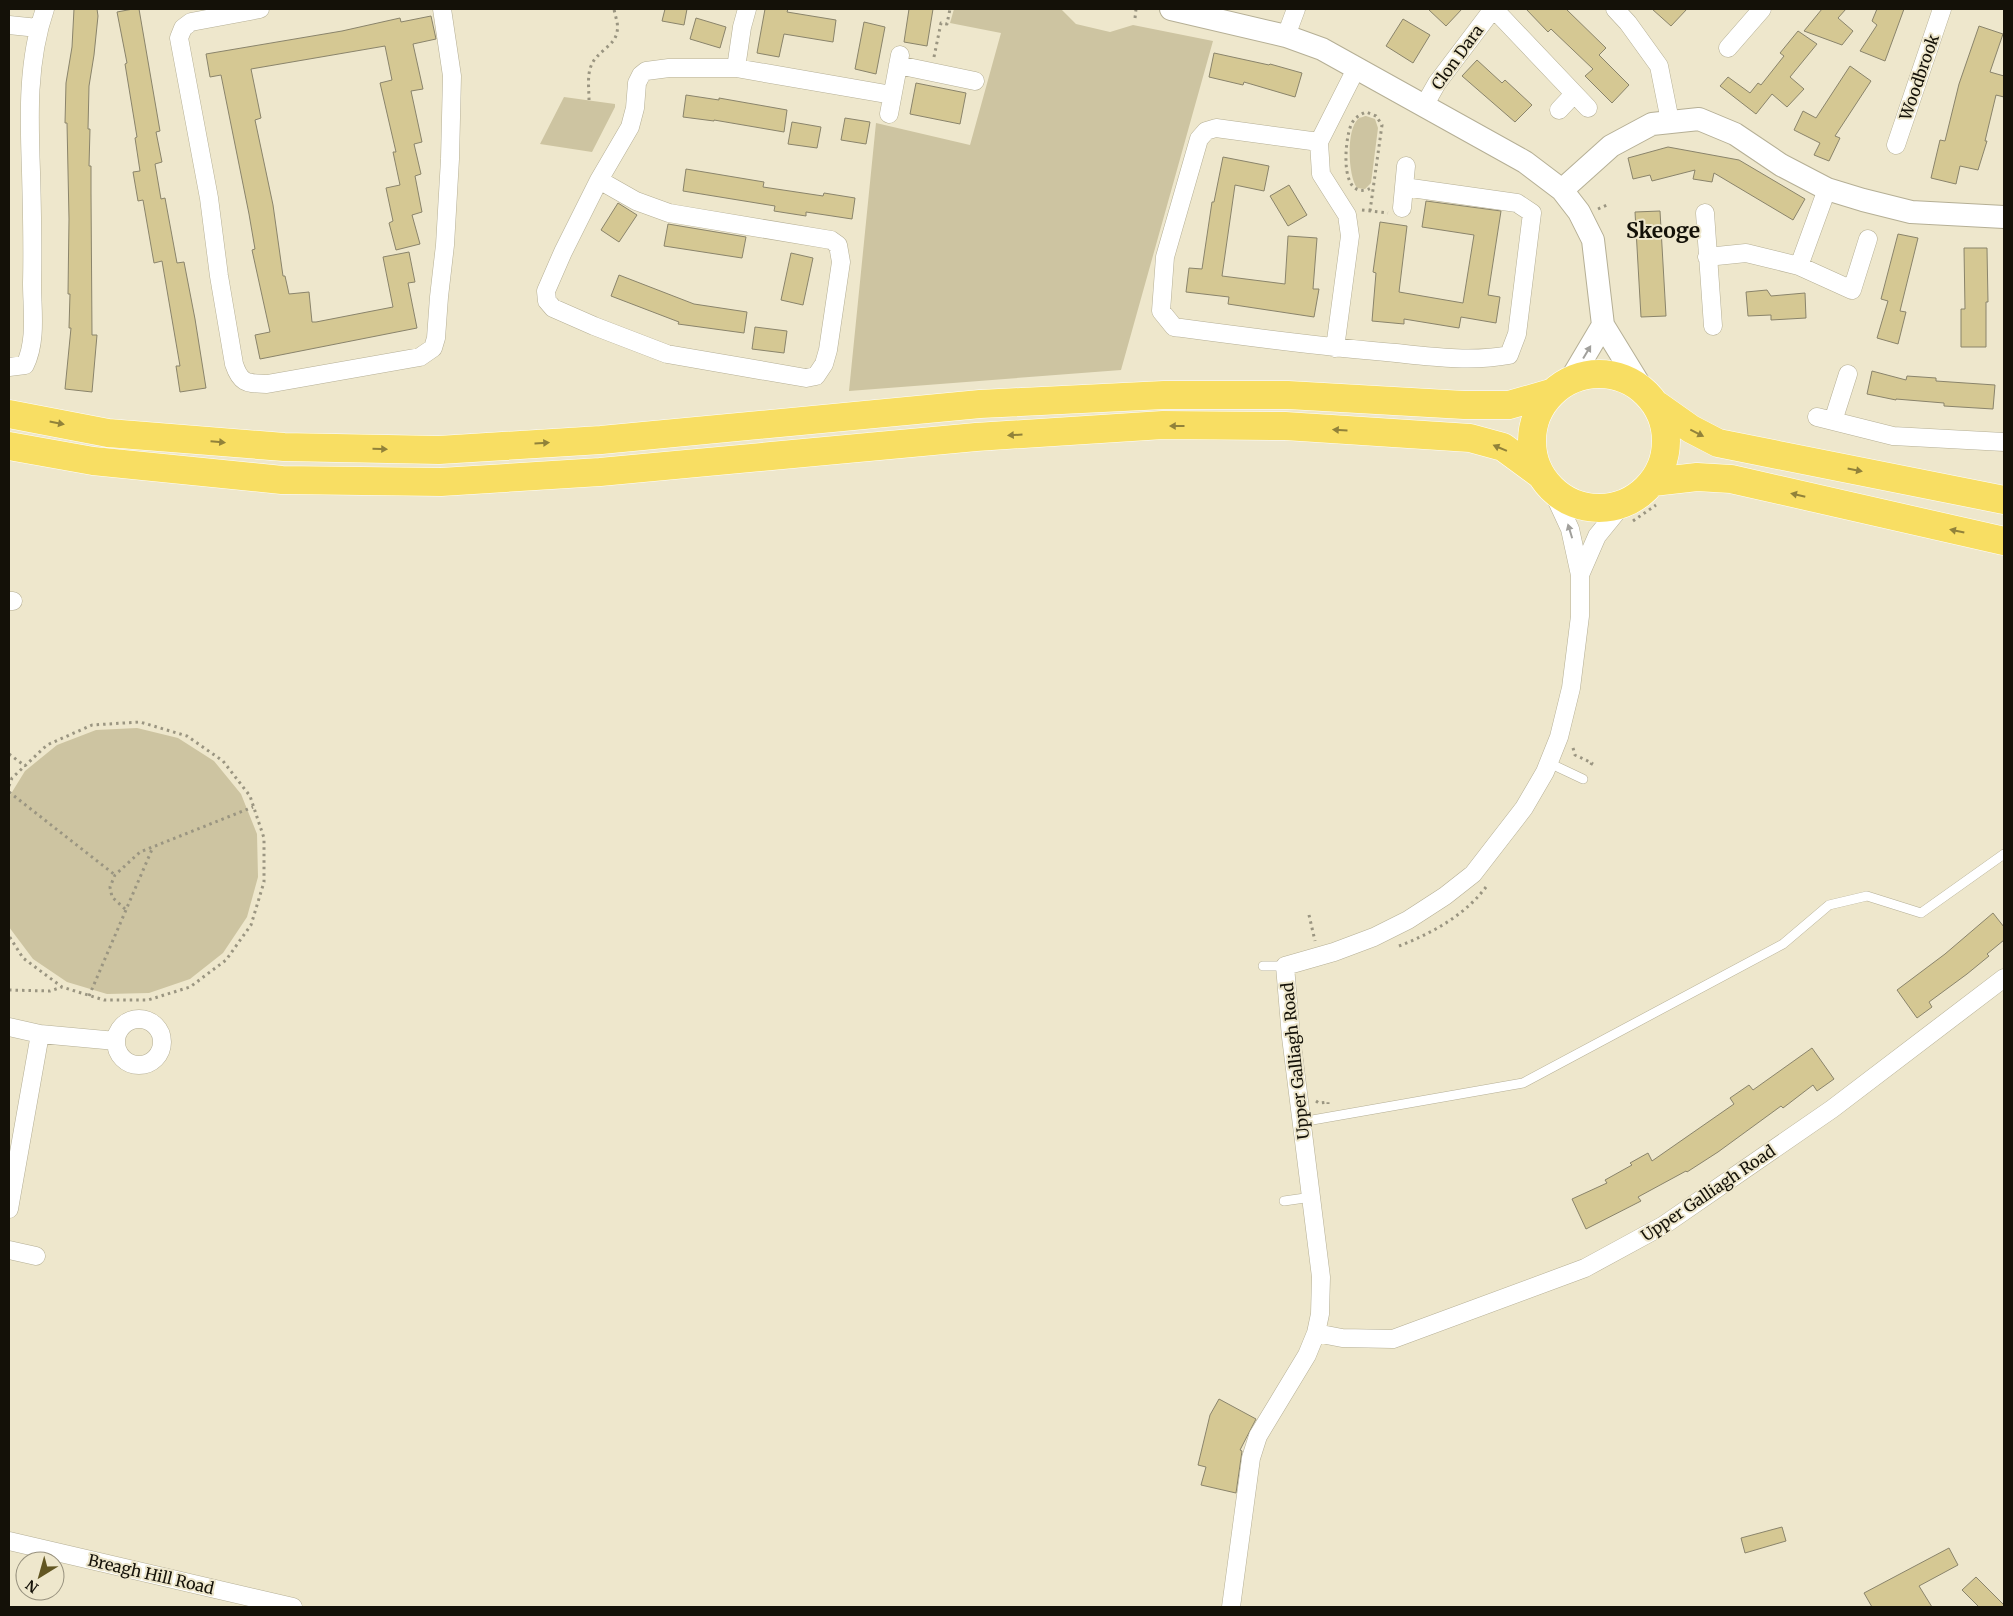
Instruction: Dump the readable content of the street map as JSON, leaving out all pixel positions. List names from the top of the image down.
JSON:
{
  "streets": {
    "street": [
      "Clon Dara",
      "Woodbrook",
      "Upper Galliagh Road",
      "Breagh Hill Road"
    ]
  },
  "districts": ["Skeoge"],
  "north": "bottom left"
}
